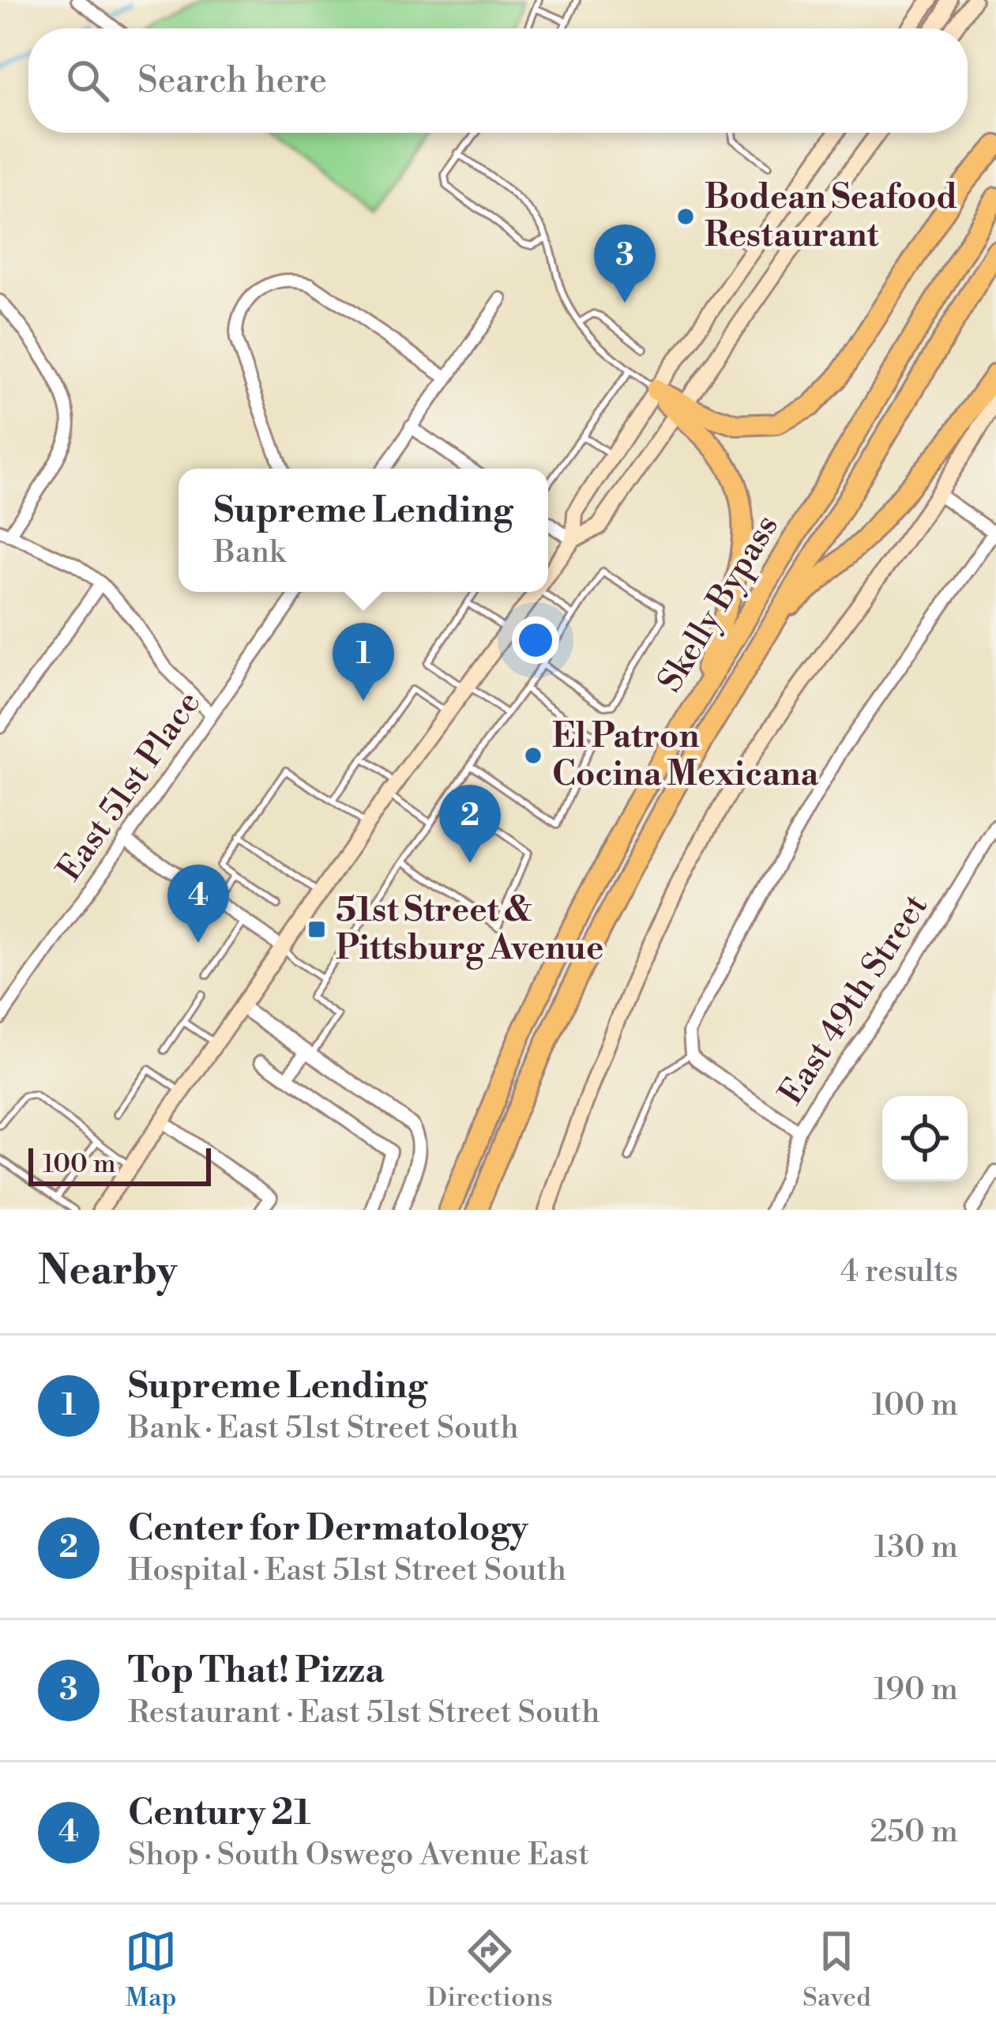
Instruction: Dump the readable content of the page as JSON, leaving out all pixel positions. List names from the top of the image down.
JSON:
{
  "streets": {
    "highway": ["Skelly Bypass"],
    "street": ["East 51st Place", "East 49th Street"]
  },
  "places": {
    "other": ["Bodean Seafood Restaurant", "El Patron Cocina Mexicana"],
    "transit": ["51st Street & Pittsburg Avenue"]
  },
  "scale_bar": "100 m",
  "page": {
    "search": "Search here",
    "pins": [
      "3",
      "1",
      "2",
      "4"
    ],
    "popup": ["Supreme Lending", "Bank"],
    "scale": "100 m",
    "heading": ["Nearby", "4 results"],
    "list": [
      {
        "mark": "1",
        "name": "Supreme Lending",
        "note": "Bank · East 51st Street South",
        "value": "100 m"
      },
      {
        "mark": "2",
        "name": "Center for Dermatology",
        "note": "Hospital · East 51st Street South",
        "value": "130 m"
      },
      {
        "mark": "3",
        "name": "Top That! Pizza",
        "note": "Restaurant · East 51st Street South",
        "value": "190 m"
      },
      {
        "mark": "4",
        "name": "Century 21",
        "note": "Shop · South Oswego Avenue East",
        "value": "250 m"
      }
    ],
    "nav": ["Map", "Directions", "Saved"]
  }
}
